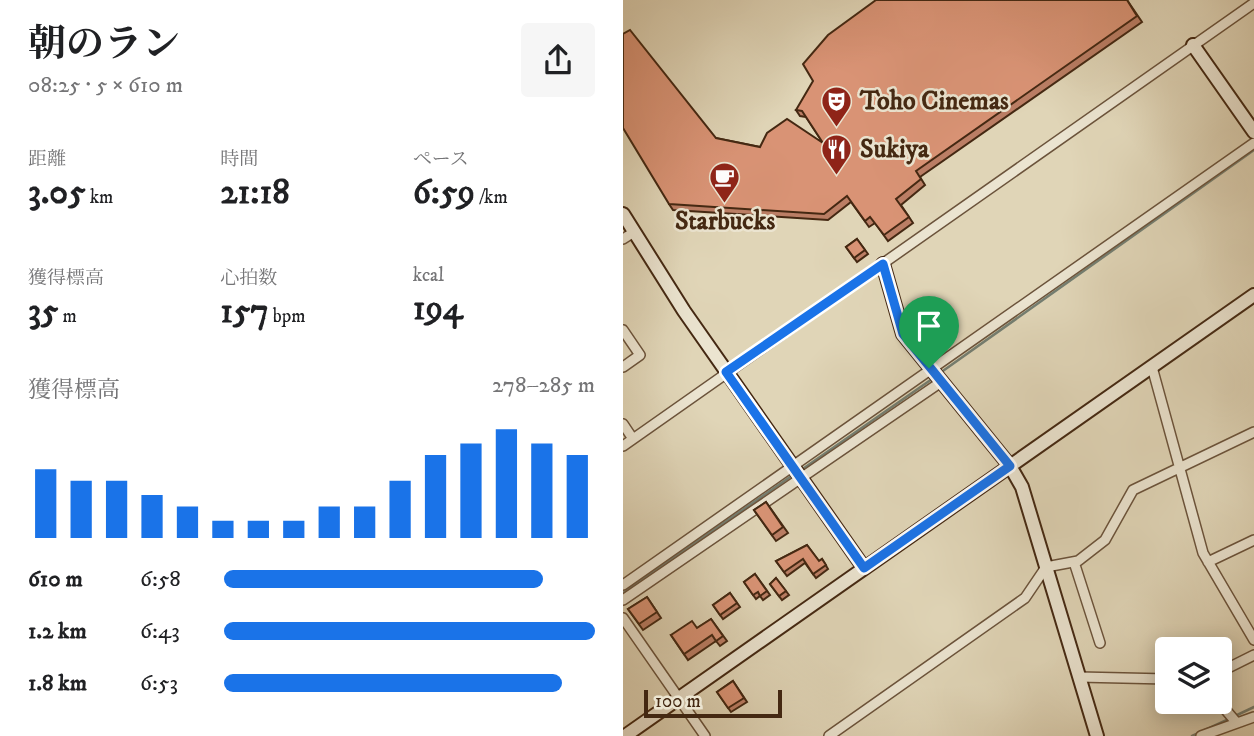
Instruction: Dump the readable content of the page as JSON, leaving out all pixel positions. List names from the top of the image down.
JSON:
{
  "places": {
    "theatre": ["Toho Cinemas"],
    "restaurant": ["Sukiya"],
    "cafe": ["Starbucks"]
  },
  "scale_bar": "100 m",
  "page": {
    "heading": ["朝のラン", "08:25 · 5 × 610 m"],
    "stats": [
      ["距離", "3.05 km"],
      ["時間", "21:18"],
      ["ペース", "6:59 /km"],
      ["獲得標高", "35 m"],
      ["心拍数", "157 bpm"],
      ["kcal", "194"]
    ],
    "chart": ["獲得標高", "278–285 m"],
    "list": [
      {
        "name": "610 m",
        "note": "6:58"
      },
      {
        "name": "1.2 km",
        "note": "6:43"
      },
      {
        "name": "1.8 km",
        "note": "6:53"
      }
    ],
    "scale": "100 m"
  }
}
